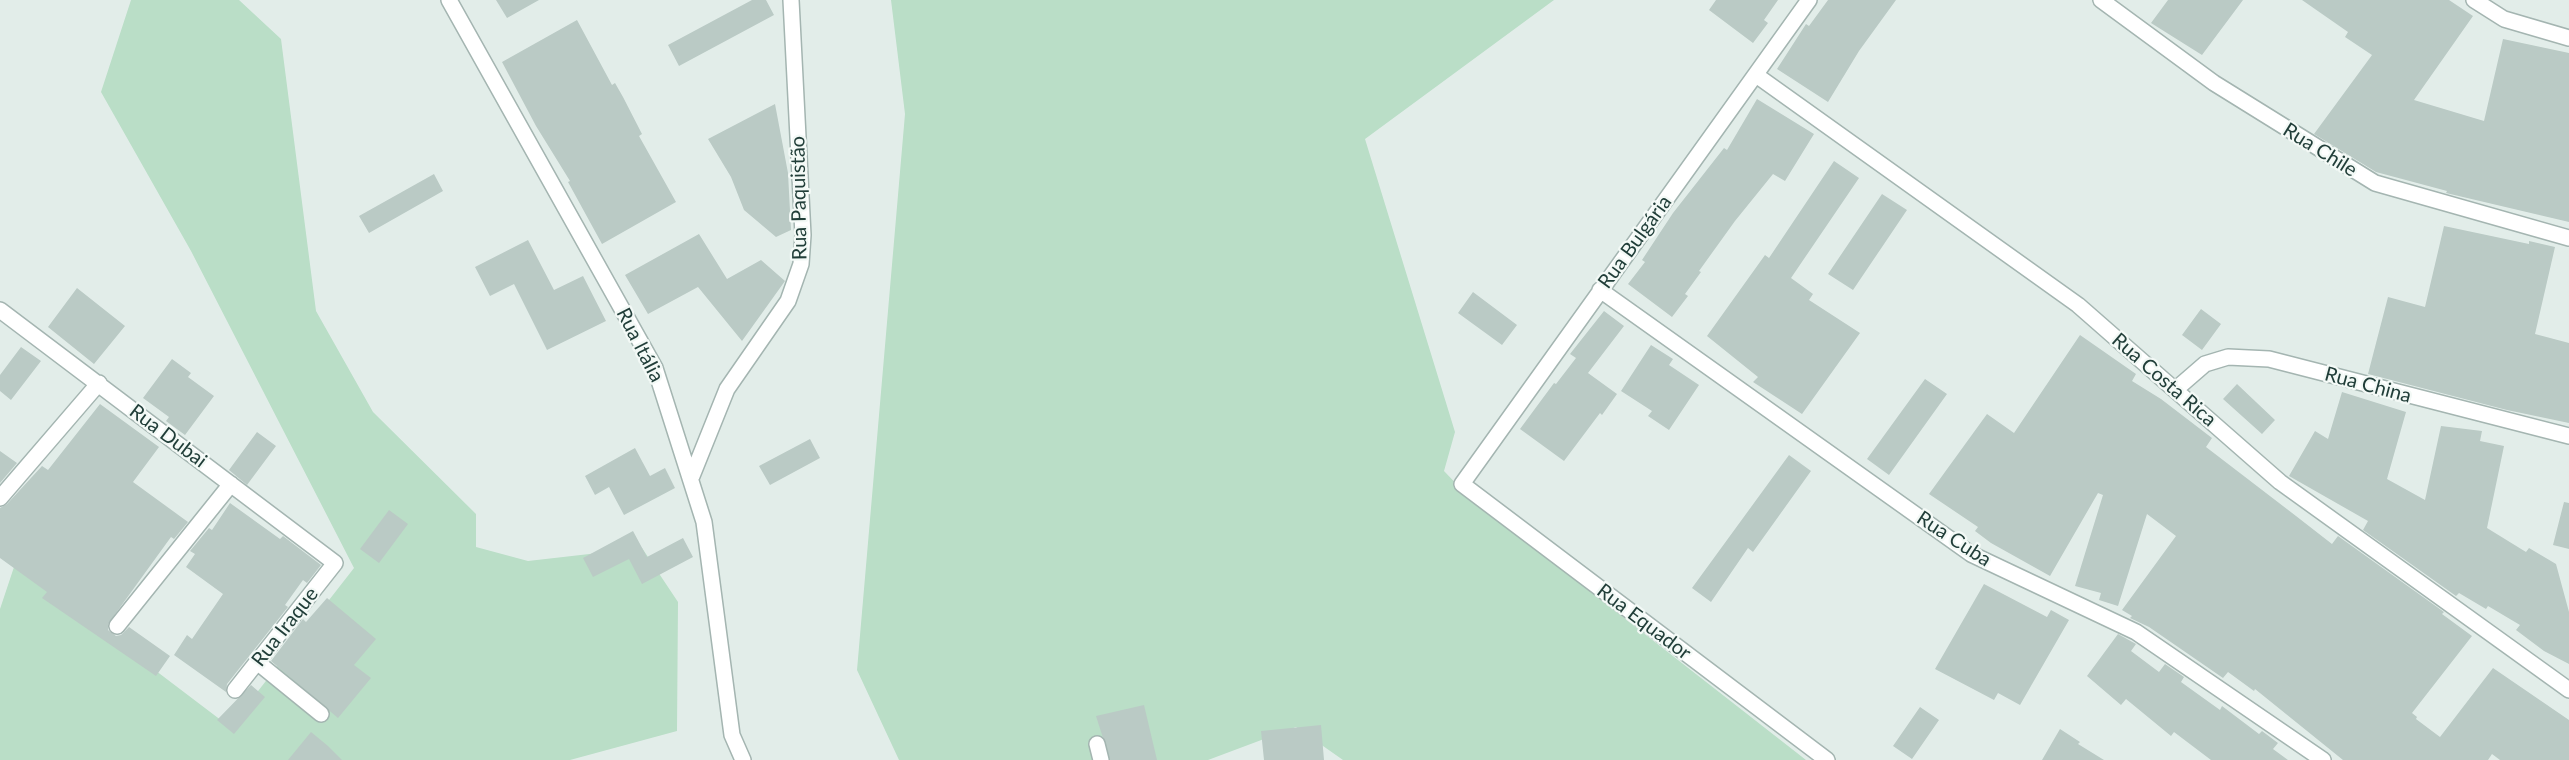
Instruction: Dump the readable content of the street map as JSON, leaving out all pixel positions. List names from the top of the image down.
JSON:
{
  "streets": {
    "street": [
      "Rua Chile",
      "Rua Paquistão",
      "Rua Bulgária",
      "Rua Itália",
      "Rua Costa Rica",
      "Rua China",
      "Rua Dubai",
      "Rua Cuba",
      "Rua Equador",
      "Rua Iraque"
    ]
  },
  "crossings": [
    ["Rua Paquistão", "Rua Itália"],
    ["Rua Bulgária", "Rua Costa Rica"],
    ["Rua Bulgária", "Rua Cuba"],
    ["Rua Bulgária", "Rua Equador"],
    ["Rua Costa Rica", "Rua China"],
    ["Rua Dubai", "Rua Iraque"]
  ]
}
